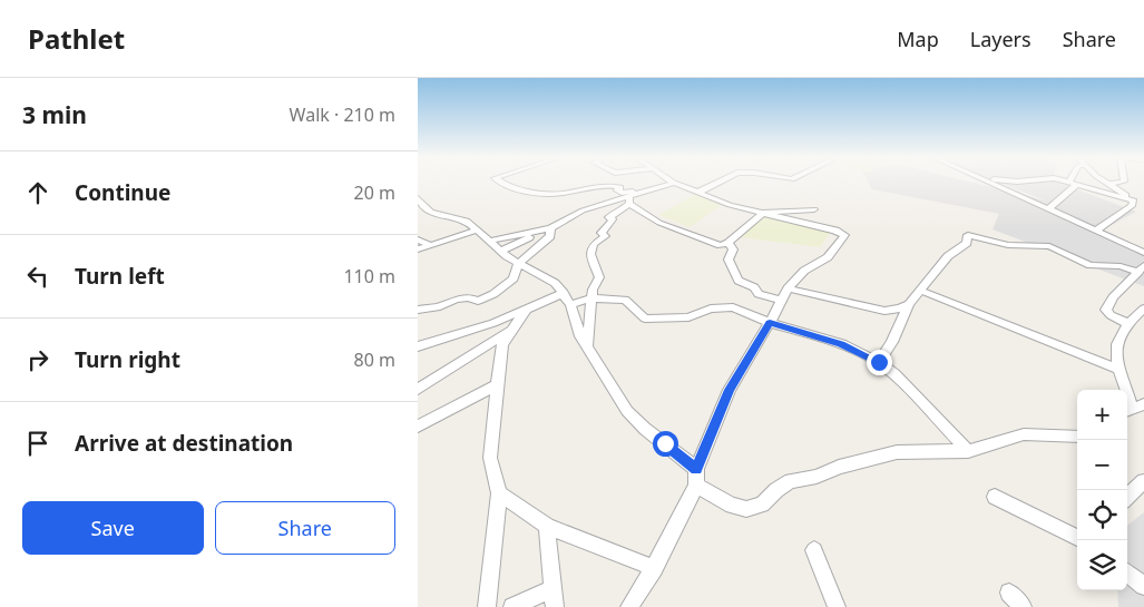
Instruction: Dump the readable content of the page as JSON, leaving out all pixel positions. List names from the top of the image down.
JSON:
{
  "page": {
    "header": "Pathlet",
    "nav": ["Map", "Layers", "Share"],
    "heading": ["3 min", "Walk · 210 m"],
    "list": [
      ["Continue", "20 m"],
      ["Turn left", "110 m"],
      ["Turn right", "80 m"],
      "Arrive at destination"
    ],
    "map_buttons": ["+", "−"],
    "buttons": ["Save", "Share"]
  }
}
